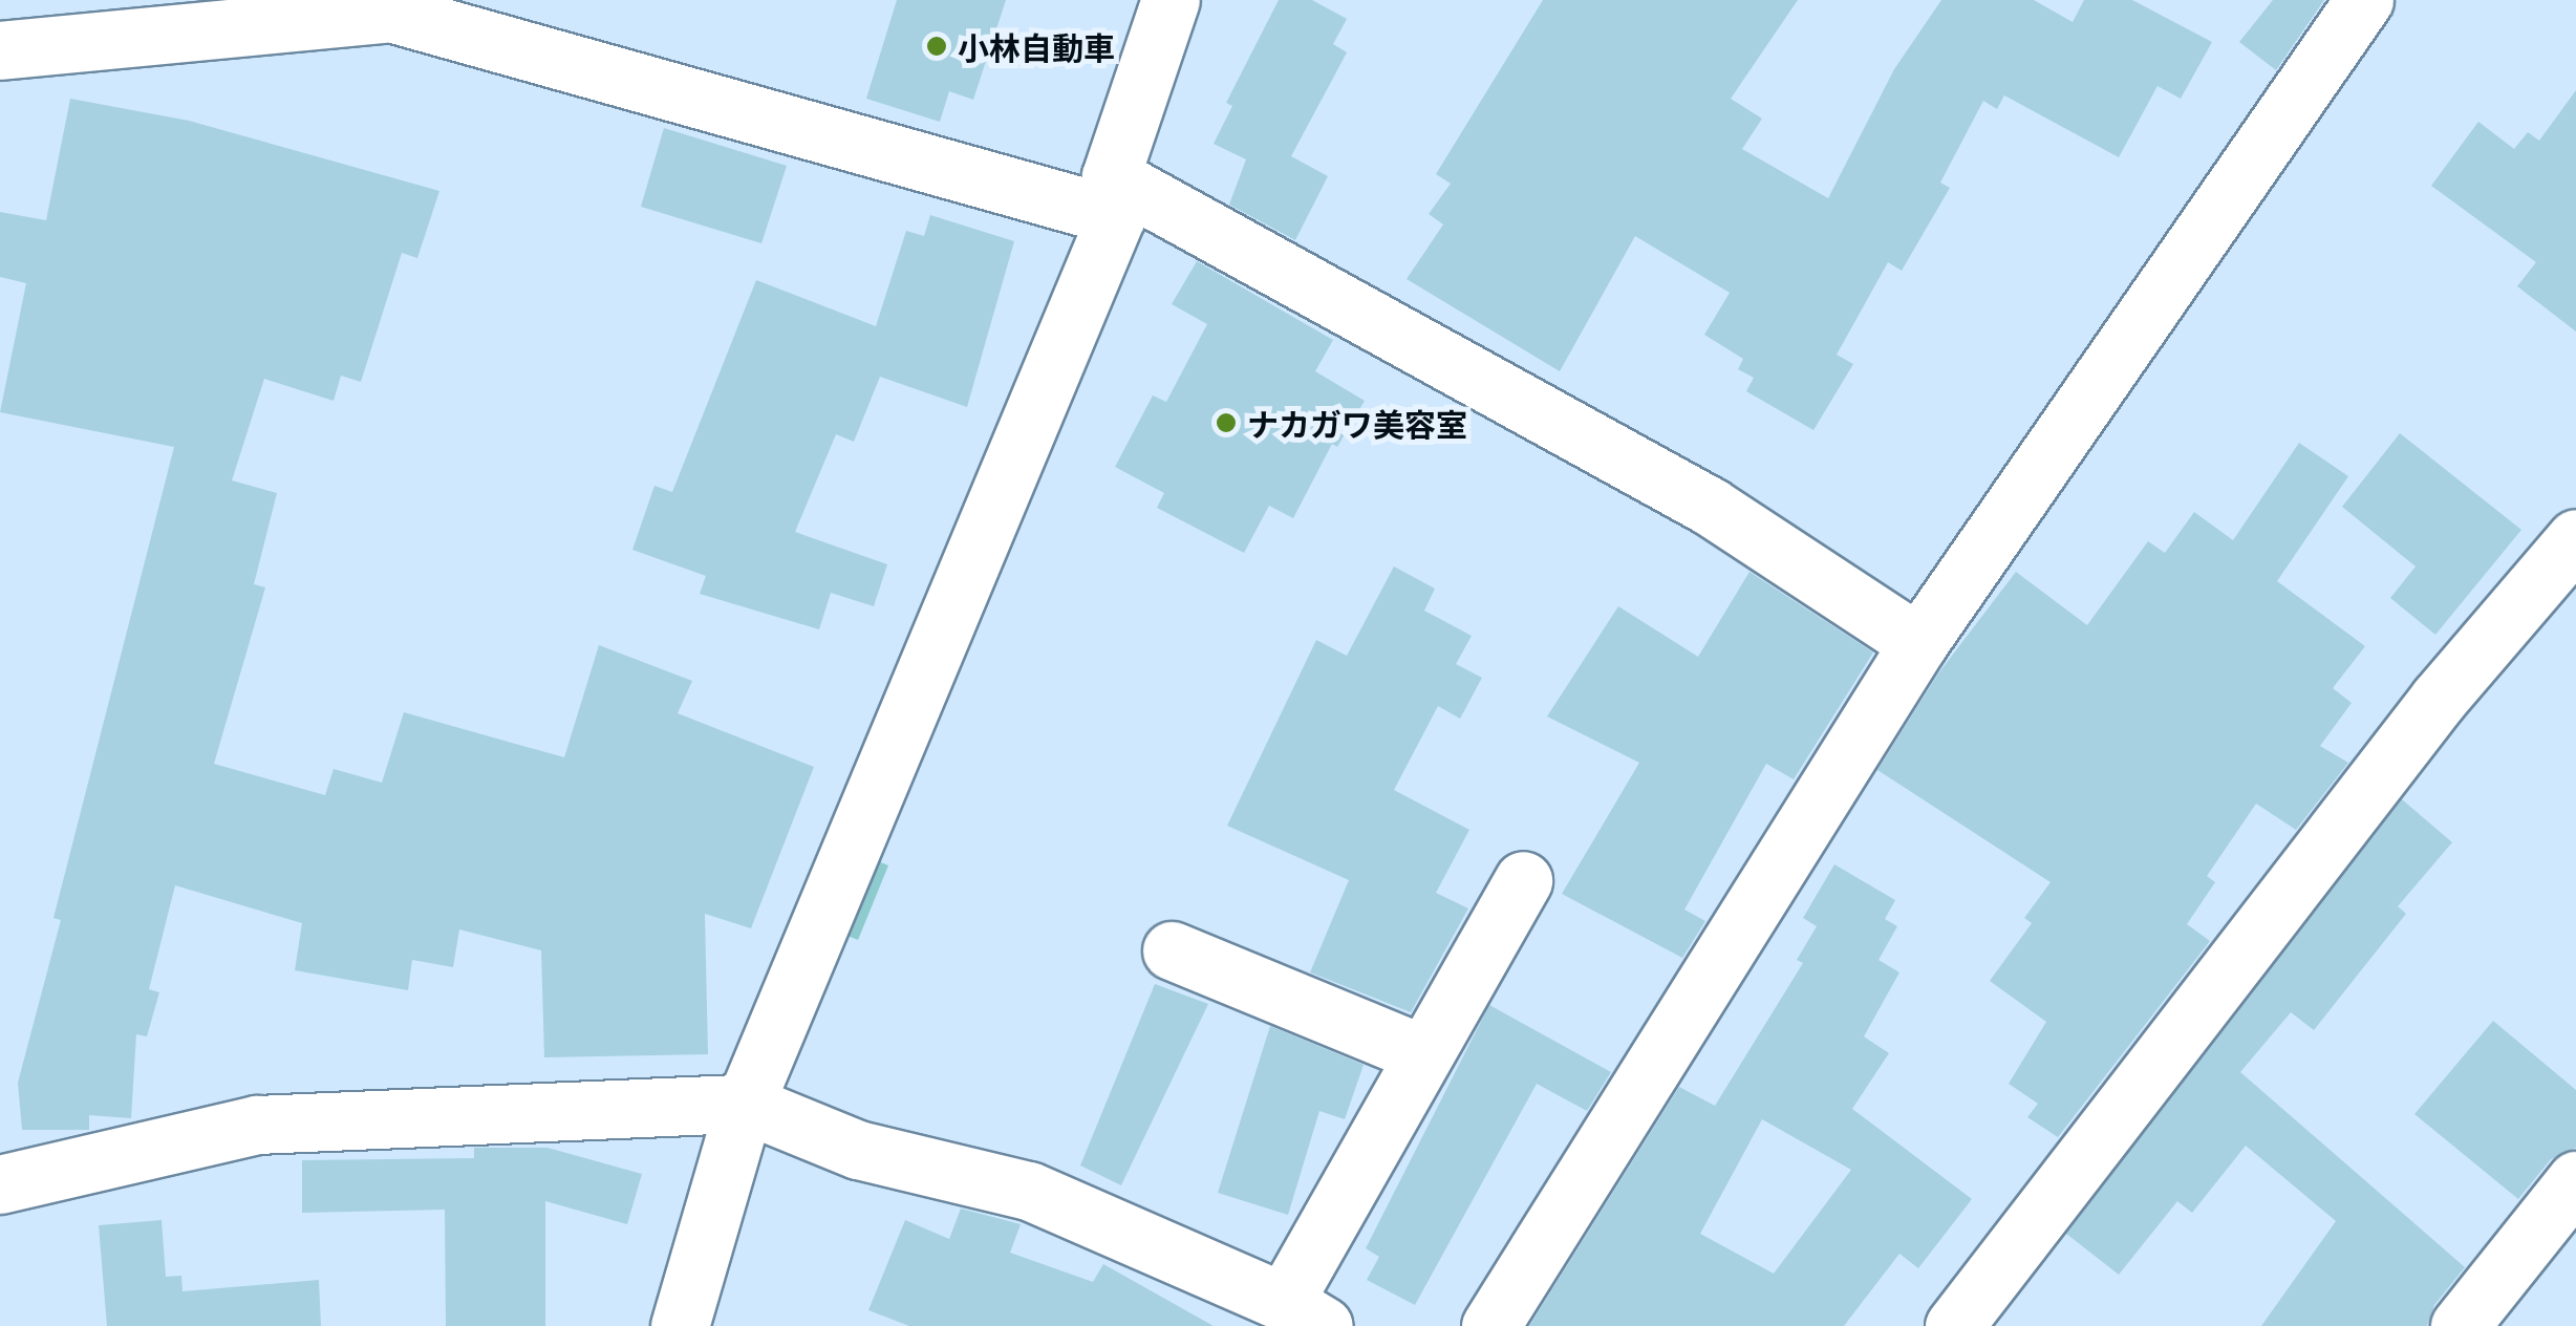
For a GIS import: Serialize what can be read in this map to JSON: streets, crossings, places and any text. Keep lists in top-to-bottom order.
{
  "places": ["小林自動車", "ナカガワ美容室"]
}
